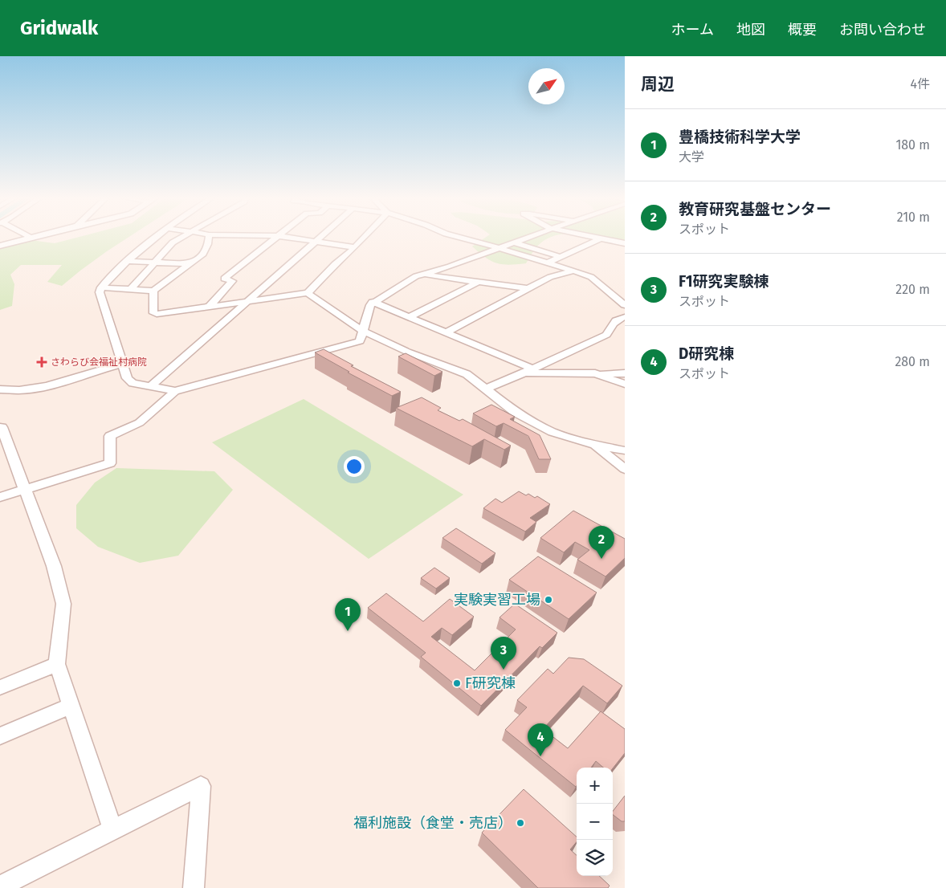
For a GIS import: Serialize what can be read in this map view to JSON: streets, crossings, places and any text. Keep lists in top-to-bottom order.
{
  "places": {
    "health": ["さわらび会福祉村病院"],
    "other": ["実験実習工場", "F研究棟", "福利施設（食堂・売店）"]
  },
  "north": "top right",
  "page": {
    "header": "Gridwalk",
    "nav": [
      "ホーム",
      "地図",
      "概要",
      "お問い合わせ"
    ],
    "heading": ["周辺", "4件"],
    "list": [
      {
        "mark": "1",
        "name": "豊橋技術科学大学",
        "note": "大学",
        "value": "180 m"
      },
      {
        "mark": "2",
        "name": "教育研究基盤センター",
        "note": "スポット",
        "value": "210 m"
      },
      {
        "mark": "3",
        "name": "F1研究実験棟",
        "note": "スポット",
        "value": "220 m"
      },
      {
        "mark": "4",
        "name": "D研究棟",
        "note": "スポット",
        "value": "280 m"
      }
    ],
    "pins": [
      "2",
      "1",
      "3",
      "4"
    ],
    "map_buttons": ["+", "−"]
  }
}
